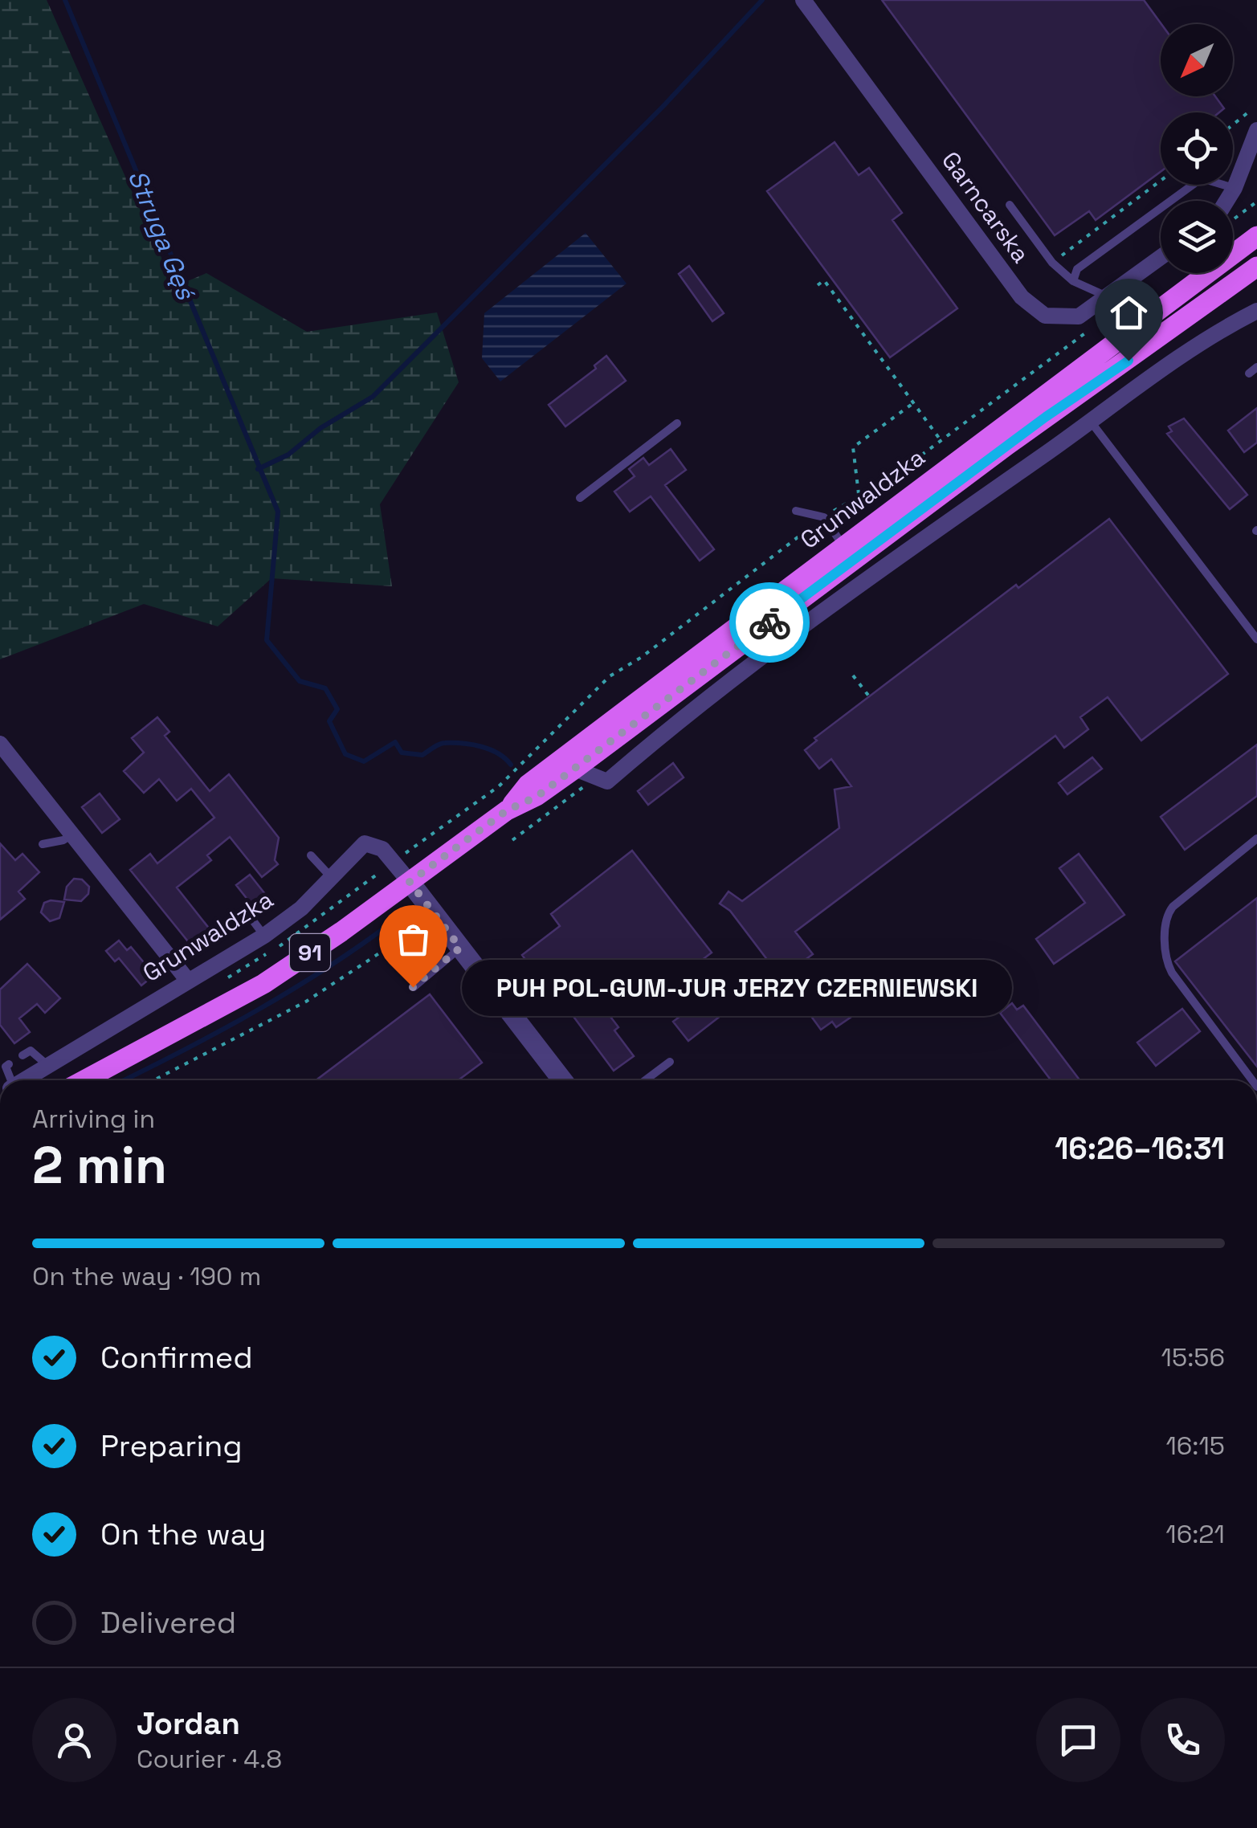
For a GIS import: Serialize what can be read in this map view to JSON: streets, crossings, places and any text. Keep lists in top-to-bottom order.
{
  "streets": {
    "main road": ["Grunwaldzka", "91"],
    "street": ["Garncarska"]
  },
  "water": ["Struga Gęś"],
  "places": ["PUH POL-GUM-JUR JERZY CZERNIEWSKI"],
  "north": "bottom left",
  "page": {
    "bubble": "PUH POL-GUM-JUR JERZY CZERNIEWSKI",
    "heading": ["2 min", "Arriving in", "16:26–16:31"],
    "panel": ["Jordan", "Courier · 4.8"],
    "bar": "On the way · 190 m",
    "list": [
      ["Confirmed", "15:56"],
      ["Preparing", "16:15"],
      ["On the way", "16:21"],
      "Delivered"
    ]
  }
}
